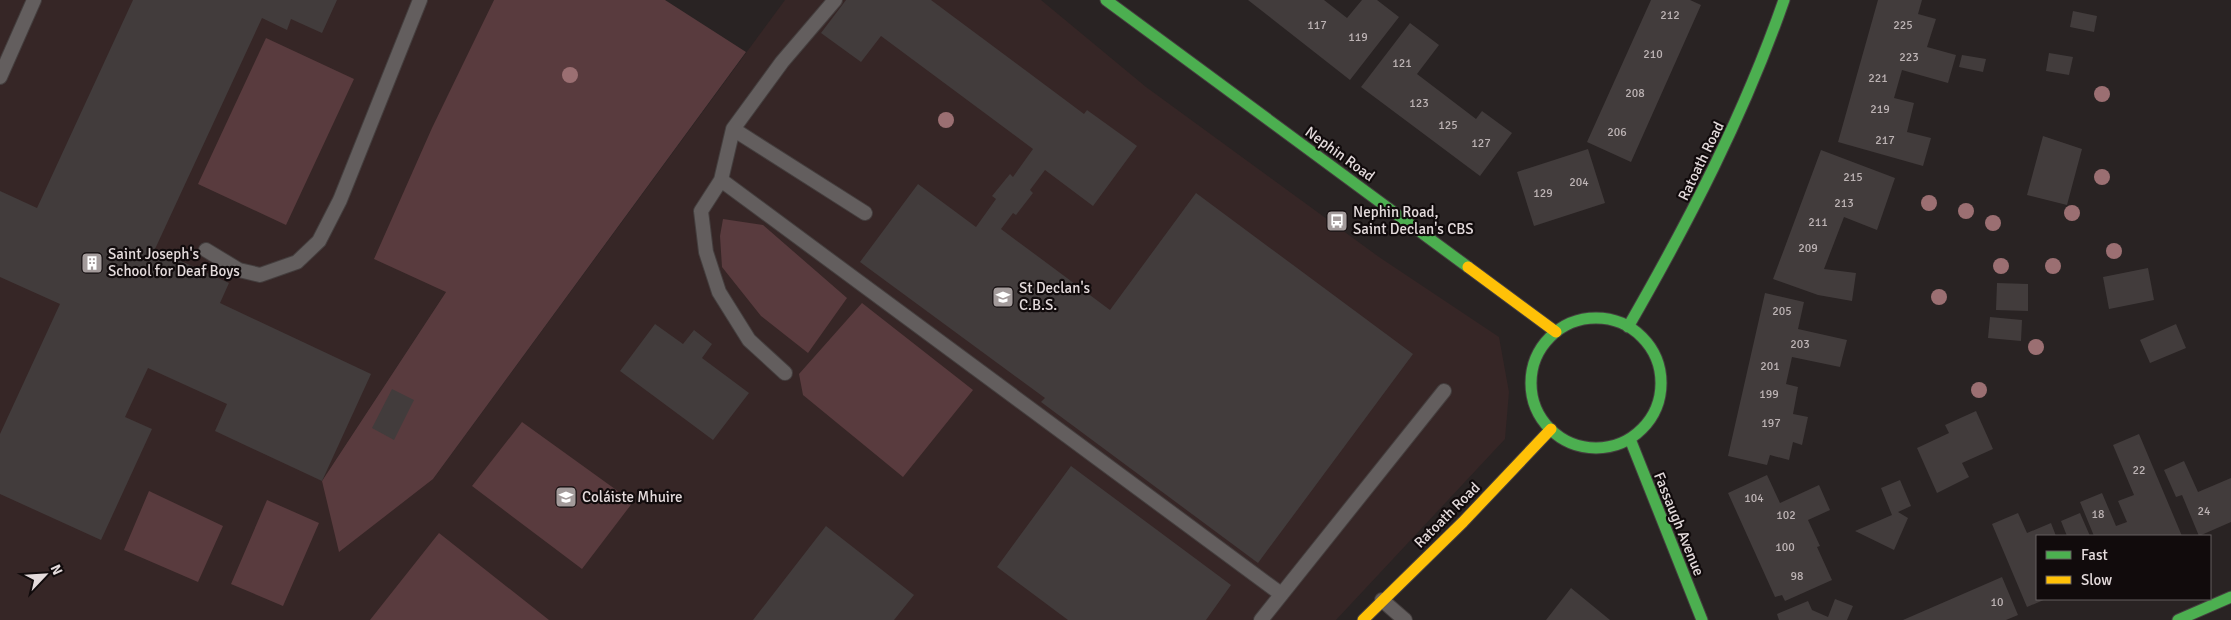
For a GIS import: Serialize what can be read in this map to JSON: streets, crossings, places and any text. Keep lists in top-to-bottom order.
{
  "streets": {
    "main road": ["Nephin Road", "Ratoath Road", "Fassaugh Avenue"]
  },
  "crossings": [
    ["Nephin Road", "Ratoath Road"],
    ["Nephin Road", "Fassaugh Avenue"],
    ["Ratoath Road", "Fassaugh Avenue"]
  ],
  "places": {
    "bus stop": ["Nephin Road, Saint Declan's CBS"],
    "building": ["Saint Joseph's School for Deaf Boys"],
    "school or university": ["St Declan's C.B.S.", "Coláiste Mhuire"]
  },
  "house_numbers": [
    "212",
    "117",
    "225",
    "119",
    "210",
    "223",
    "121",
    "221",
    "208",
    "123",
    "219",
    "125",
    "206",
    "217",
    "127",
    "215",
    "204",
    "129",
    "213",
    "211",
    "209",
    "205",
    "203",
    "201",
    "199",
    "197",
    "22",
    "104",
    "24",
    "18",
    "102",
    "100",
    "98",
    "10"
  ],
  "legend": ["Fast", "Slow"],
  "north": "top right"
}
